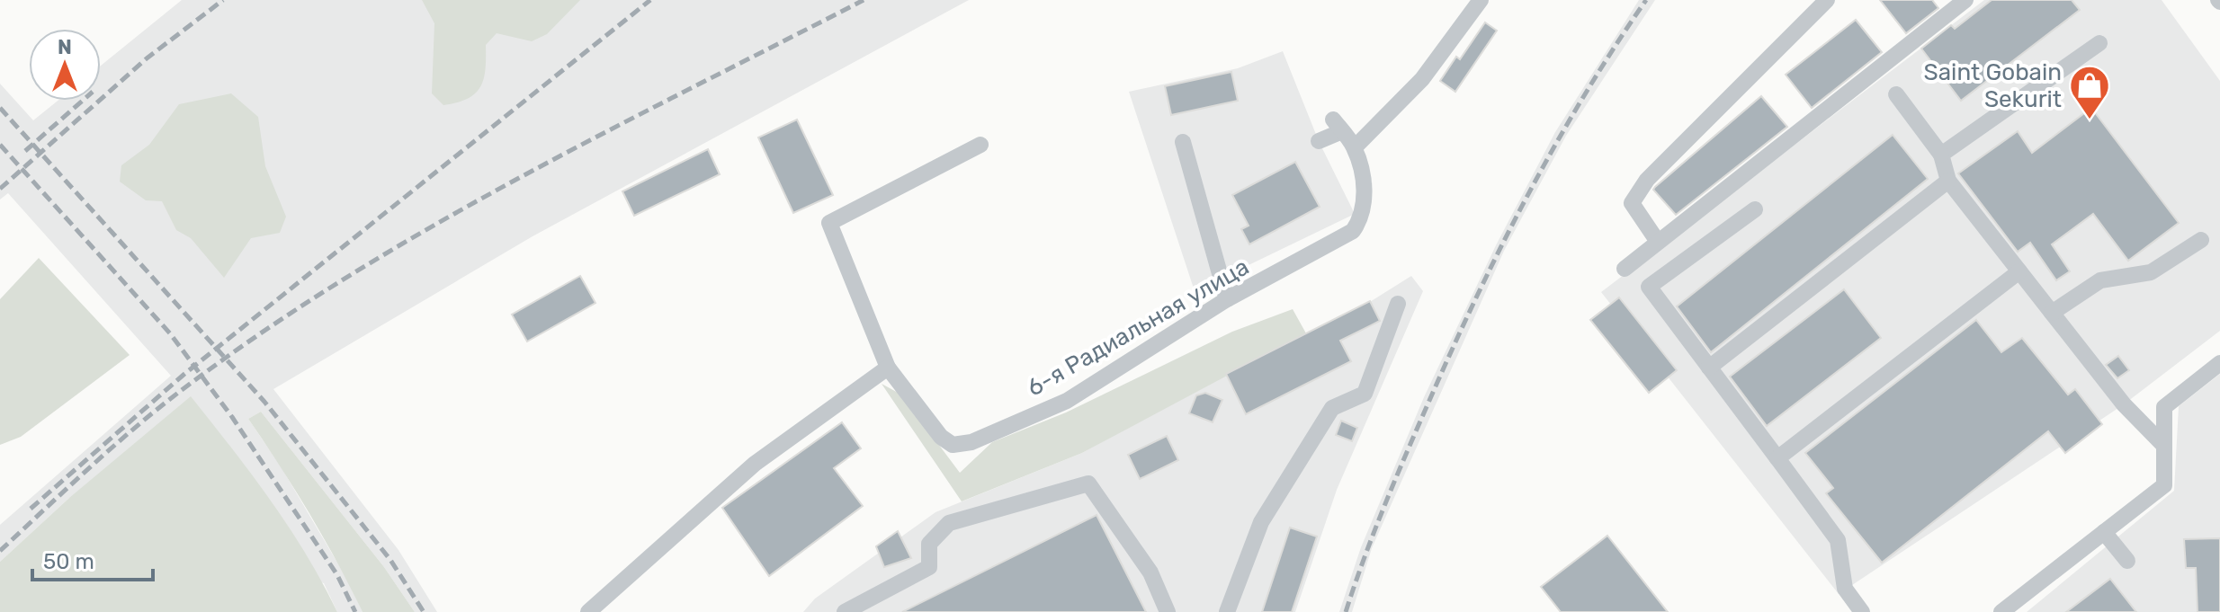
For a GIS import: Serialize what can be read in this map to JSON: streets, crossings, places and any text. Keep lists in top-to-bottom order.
{
  "streets": {
    "street": ["6-я Радиальная улица"]
  },
  "places": {
    "shop": ["Saint Gobain Sekurit"]
  },
  "scale_bar": "50 m",
  "north": "top"
}
